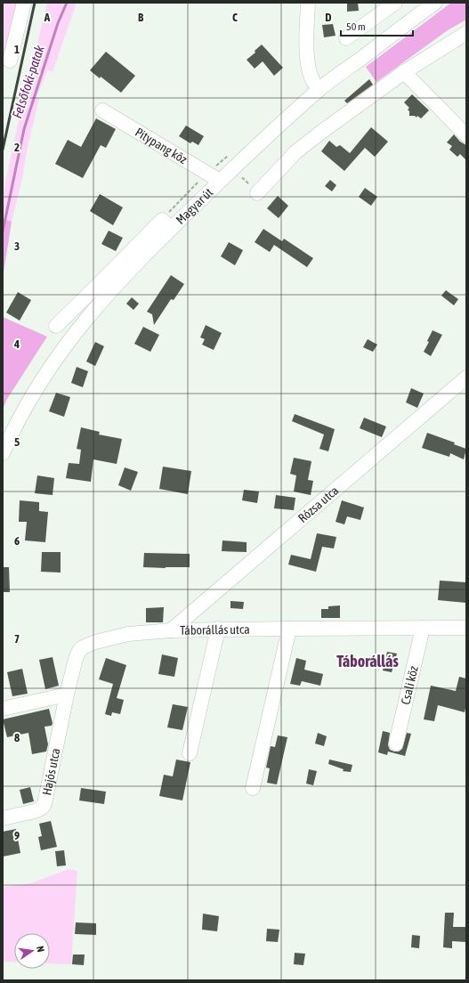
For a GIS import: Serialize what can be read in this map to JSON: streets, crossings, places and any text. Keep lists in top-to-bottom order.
{
  "streets": {
    "street": [
      "Pitypang köz",
      "Magyar út",
      "Rózsa utca",
      "Táborállás utca",
      "Csali köz",
      "Hajós utca"
    ]
  },
  "crossings": [
    ["Pitypang köz", "Magyar út"],
    ["Rózsa utca", "Táborállás utca"],
    ["Táborállás utca", "Csali köz"],
    ["Táborállás utca", "Hajós utca"]
  ],
  "districts": ["Táborállás"],
  "water": ["Felsőfoki-patak"],
  "scale_bar": "50 m",
  "north": "right",
  "grid": {
    "columns": [
      "A",
      "B",
      "C",
      "D"
    ],
    "rows": [
      "1",
      "2",
      "3",
      "4",
      "5",
      "6",
      "7",
      "8",
      "9"
    ]
  }
}
